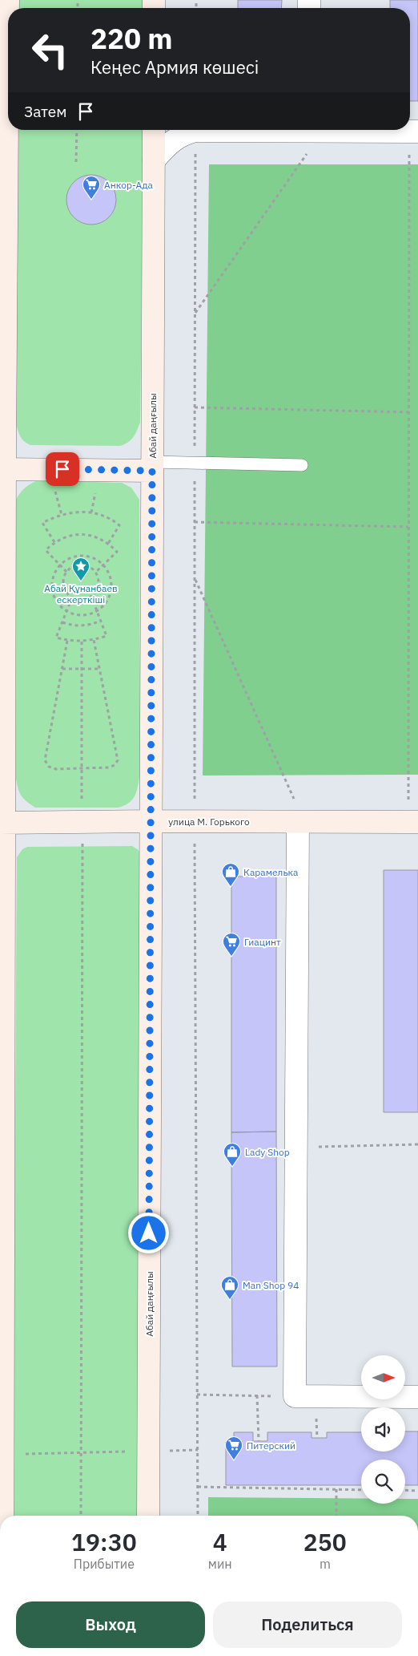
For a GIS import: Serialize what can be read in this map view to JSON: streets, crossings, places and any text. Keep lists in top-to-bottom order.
{
  "streets": {
    "main road": ["Абай даңғылы", "улица М. Горького"]
  },
  "crossings": [
    ["Абай даңғылы", "улица М. Горького"]
  ],
  "places": {
    "supermarket": ["Анкор-Ада", "Гиацинт", "Питерский"],
    "place": ["Абай Құнанбаев ескерткіші"],
    "shop": ["Карамелька", "Lady Shop", "Man Shop 94"]
  },
  "north": "right",
  "page": {
    "turn": ["220 m", "Кеңес Армия көшесі"],
    "then": "Затем",
    "eta": [
      "19:30",
      "Прибытие",
      "4",
      "мин",
      "250",
      "m"
    ],
    "buttons": ["Выход", "Поделиться"]
  }
}
